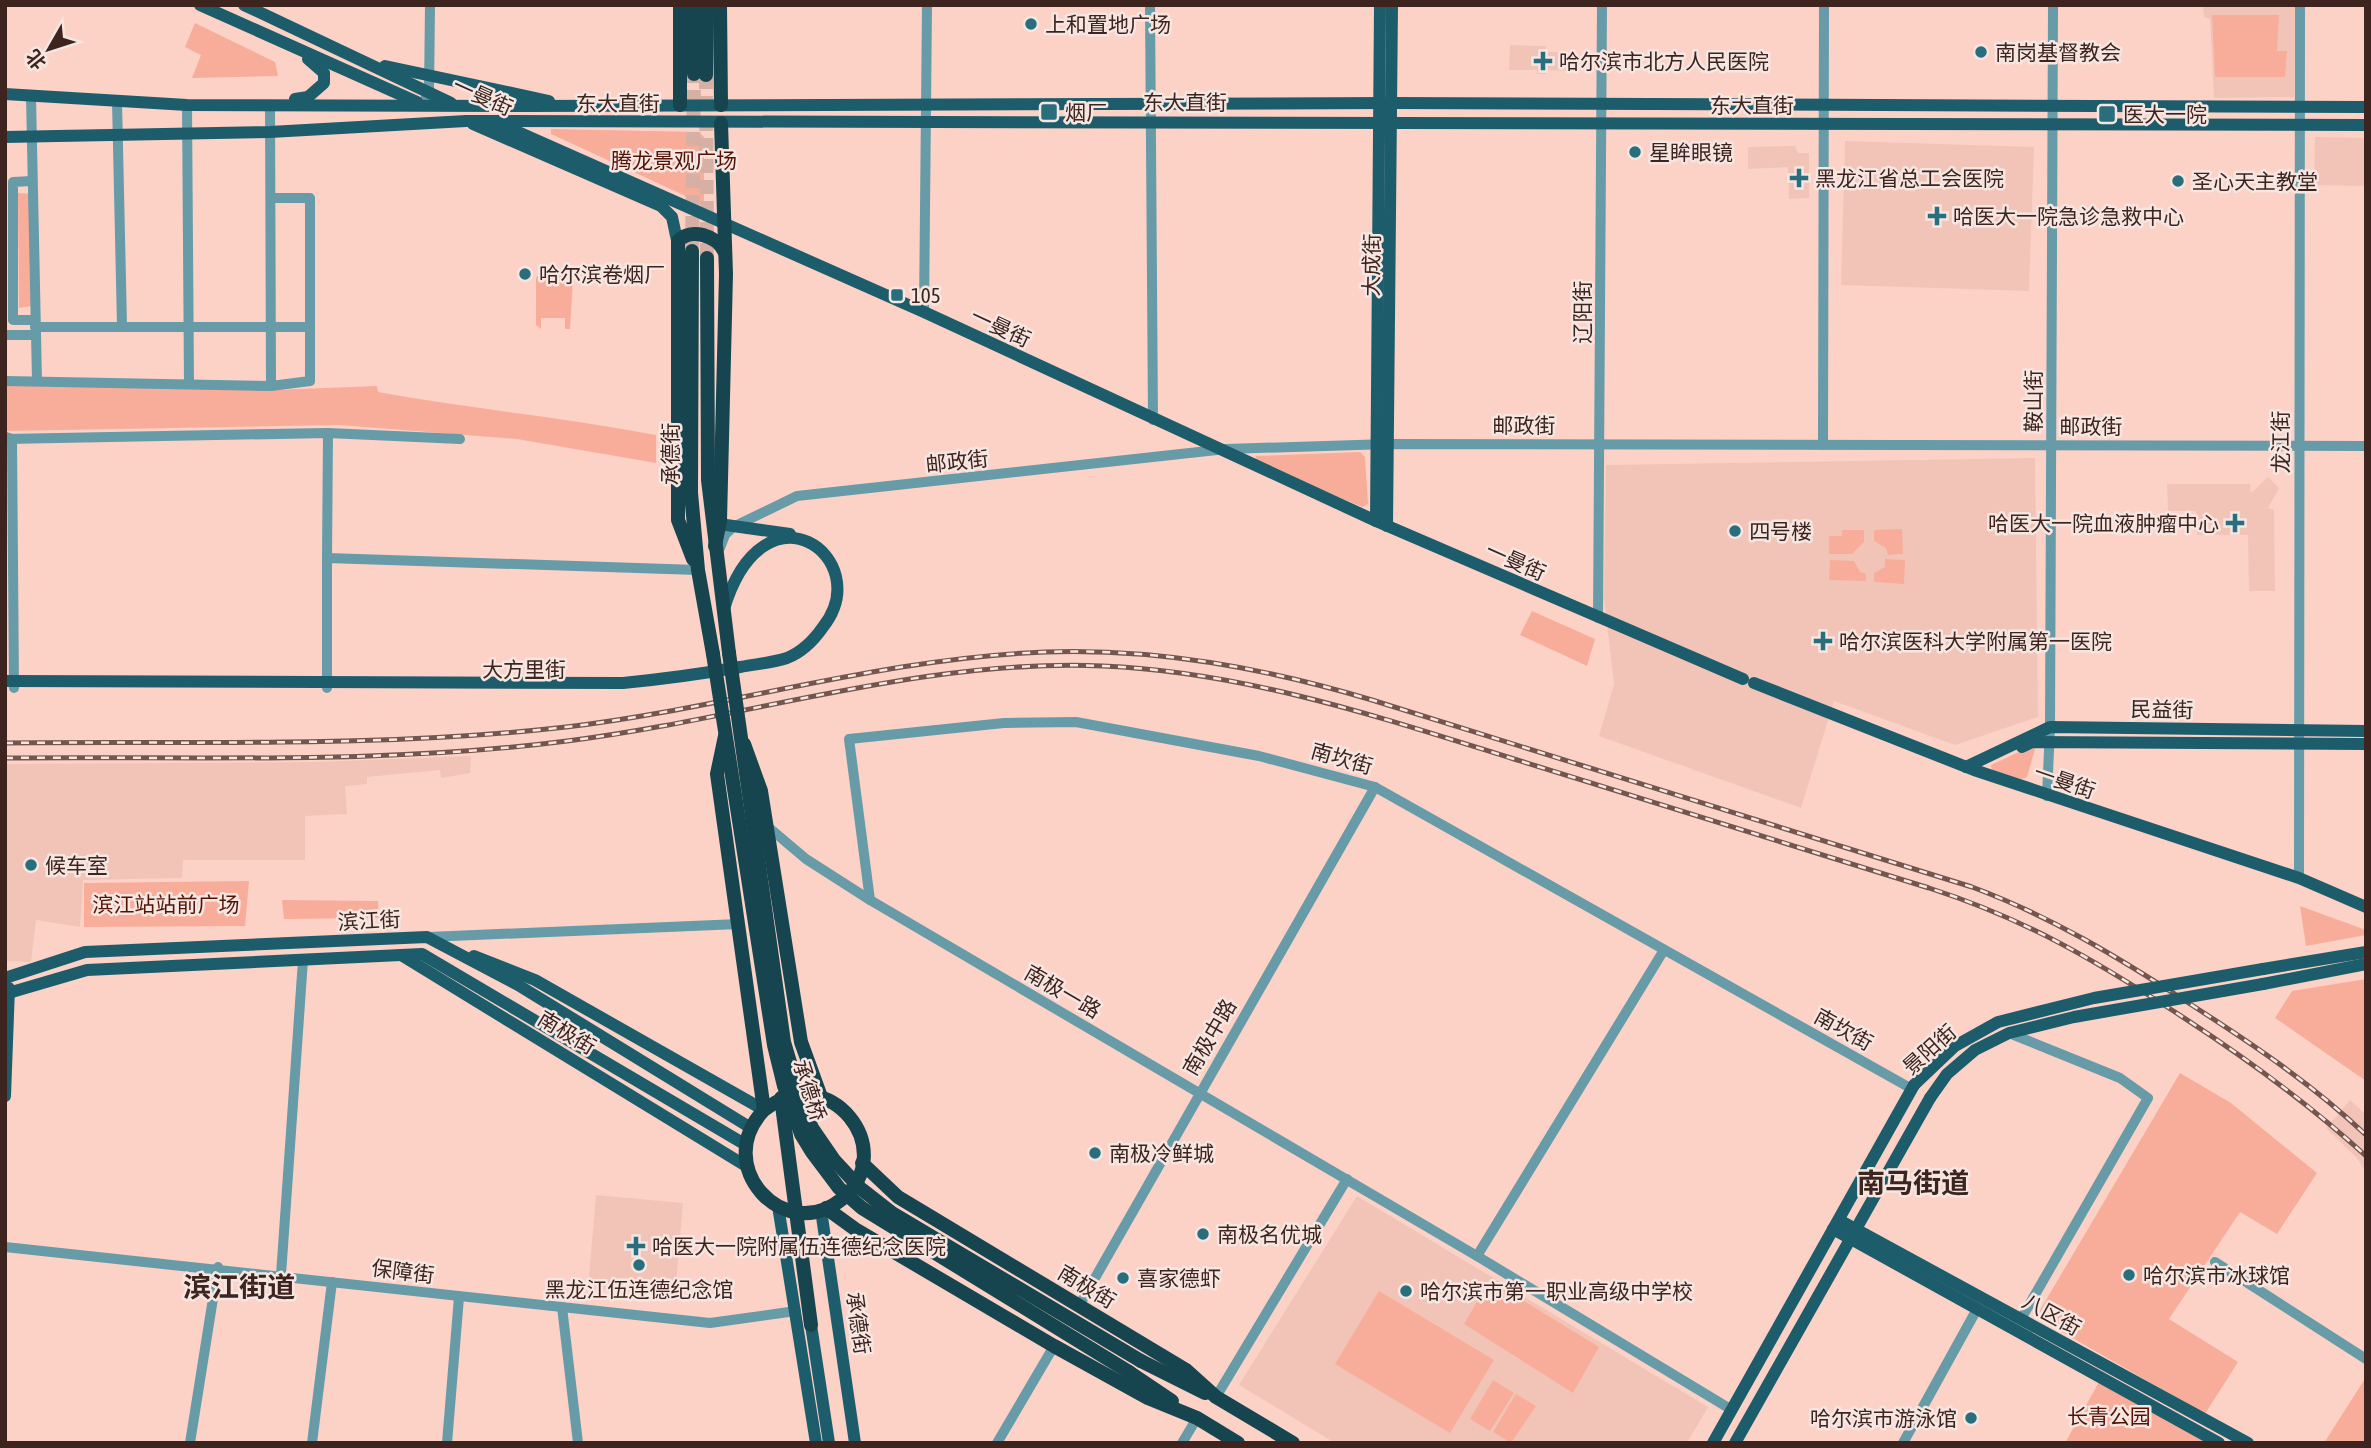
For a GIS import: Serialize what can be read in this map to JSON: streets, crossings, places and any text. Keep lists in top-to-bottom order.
{
  "streets": {
    "highway": ["承德街", "南极街", "承德桥"],
    "main road": [
      "一曼街",
      "东大直街",
      "大成街",
      "大方里街",
      "民益街",
      "滨江街",
      "景阳街",
      "八区街"
    ],
    "street": [
      "辽阳街",
      "鞍山街",
      "邮政街",
      "龙江街",
      "南坎街",
      "南极一路",
      "南极中路",
      "保障街"
    ]
  },
  "crossings": [
    ["一曼街", "东大直街"],
    ["一曼街", "大成街"],
    ["一曼街", "辽阳街"],
    ["一曼街", "鞍山街"],
    ["一曼街", "邮政街"],
    ["一曼街", "龙江街"],
    ["一曼街", "民益街"],
    ["东大直街", "大成街"],
    ["东大直街", "辽阳街"],
    ["东大直街", "鞍山街"],
    ["东大直街", "龙江街"],
    ["大成街", "邮政街"],
    ["辽阳街", "邮政街"],
    ["鞍山街", "邮政街"],
    ["鞍山街", "民益街"],
    ["邮政街", "龙江街"],
    ["邮政街", "大方里街"],
    ["龙江街", "民益街"],
    ["承德街", "大方里街"],
    ["承德街", "南极街"],
    ["承德街", "承德桥"],
    ["南坎街", "南极一路"],
    ["南坎街", "南极中路"],
    ["南坎街", "景阳街"],
    ["滨江街", "南极街"],
    ["南极一路", "南极中路"],
    ["南极一路", "景阳街"],
    ["南极街", "南极中路"],
    ["南极街", "承德桥"],
    ["景阳街", "八区街"]
  ],
  "districts": ["南马街道", "滨江街道"],
  "parks": ["腾龙景观广场", "滨江站站前广场", "长青公园"],
  "places": {
    "other": [
      "上和置地广场",
      "南岗基督教会",
      "星眸眼镜",
      "圣心天主教堂",
      "哈尔滨卷烟厂",
      "四号楼",
      "候车室",
      "南极冷鲜城",
      "南极名优城",
      "黑龙江伍连德纪念馆",
      "哈尔滨市冰球馆",
      "喜家德虾",
      "哈尔滨市第一职业高级中学校",
      "哈尔滨市游泳馆"
    ],
    "health": [
      "哈尔滨市北方人民医院",
      "黑龙江省总工会医院",
      "哈医大一院急诊急救中心",
      "哈医大一院血液肿瘤中心",
      "哈尔滨医科大学附属第一医院",
      "哈医大一院附属伍连德纪念医院"
    ],
    "transit": ["烟厂", "医大一院", "105"]
  },
  "north": "bottom left"
}
